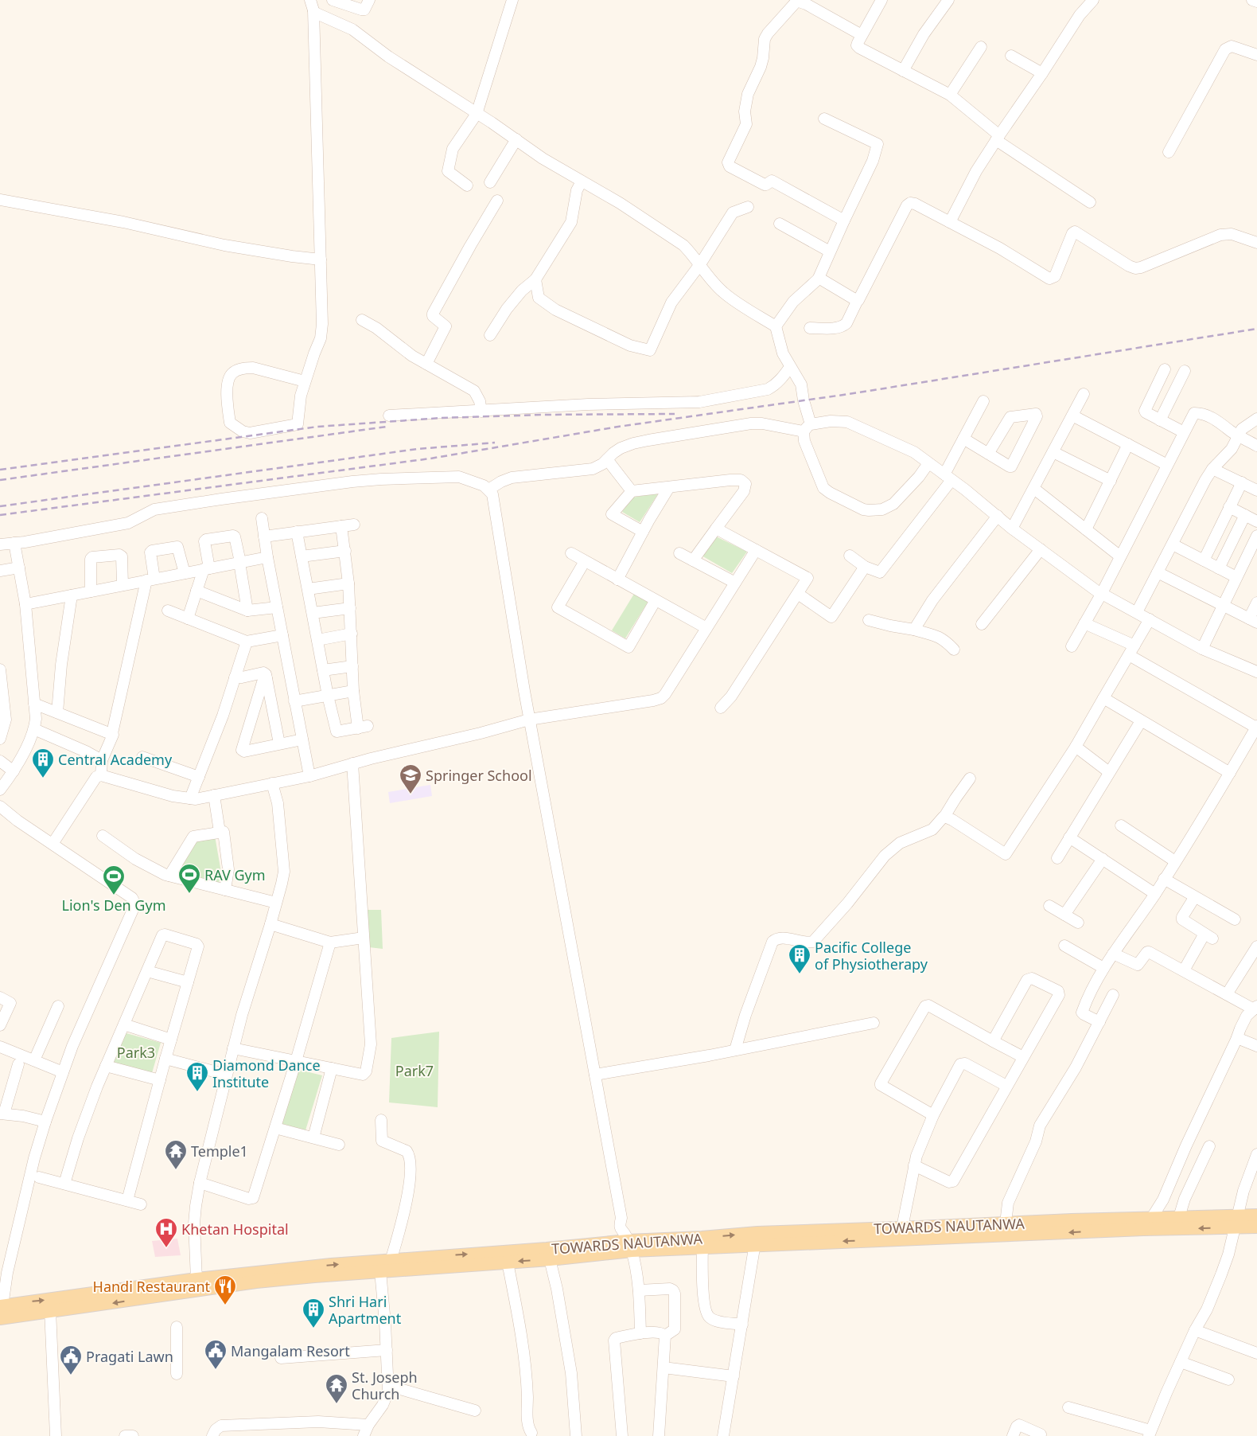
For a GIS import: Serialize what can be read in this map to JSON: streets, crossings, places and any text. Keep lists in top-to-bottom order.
{
  "streets": {
    "main road": ["TOWARDS NAUTANWA"]
  },
  "parks": ["Park3", "Park7"],
  "places": {
    "building": [
      "Central Academy",
      "Pacific College of Physiotherapy",
      "Diamond Dance Institute",
      "Shri Hari Apartment"
    ],
    "school or university": ["Springer School"],
    "sports": ["RAV Gym", "Lion's Den Gym"],
    "temple": ["Temple1", "St. Joseph Church"],
    "hospital": ["Khetan Hospital"],
    "restaurant": ["Handi Restaurant"],
    "public building": ["Mangalam Resort", "Pragati Lawn"]
  }
}
